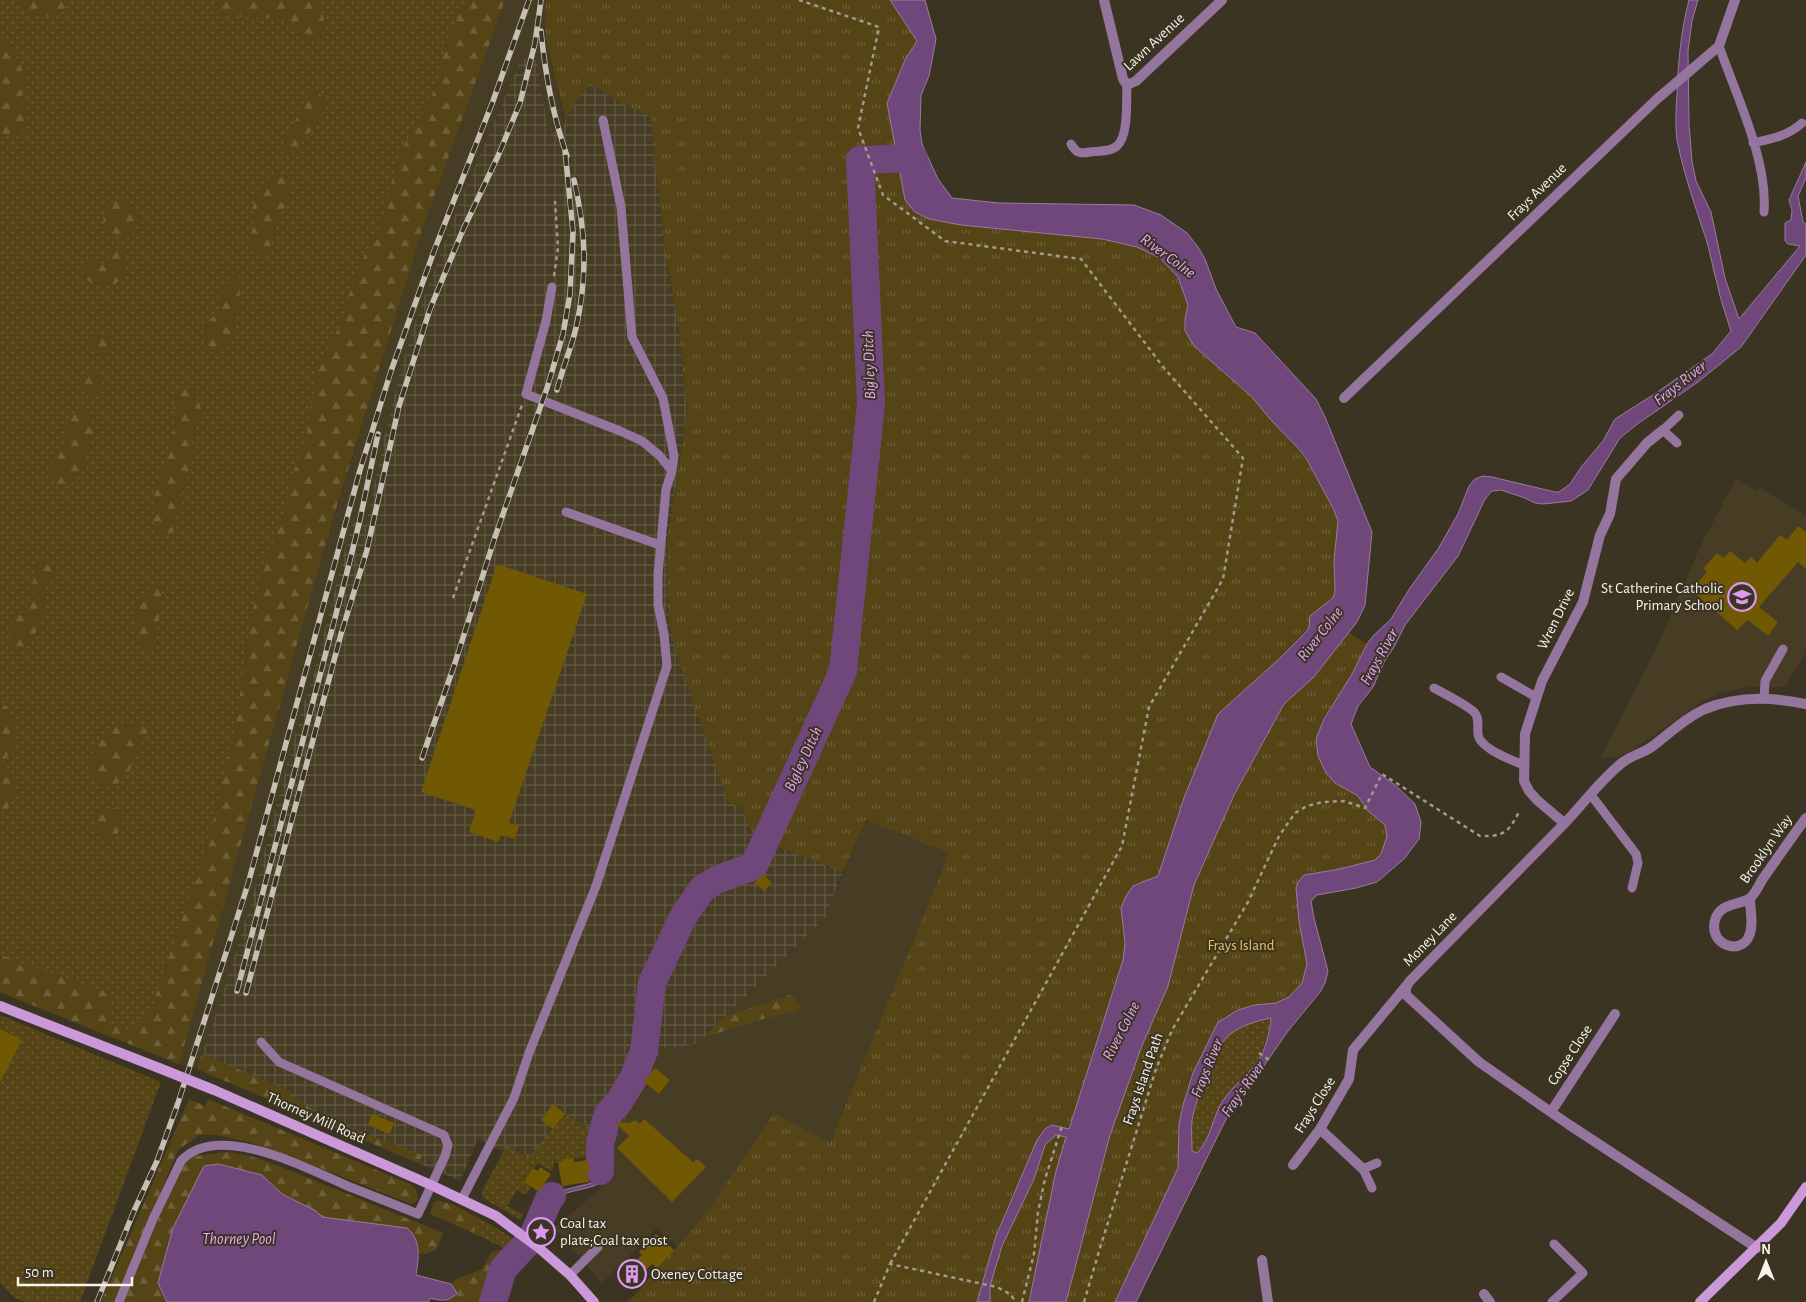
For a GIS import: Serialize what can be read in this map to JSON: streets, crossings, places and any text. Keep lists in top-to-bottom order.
{
  "streets": {
    "street": [
      "Lawn Avenue",
      "Frays Avenue",
      "Wren Drive",
      "Brooklyn Way",
      "Money Lane",
      "Copse Close",
      "Frays Close",
      "Thorney Mill Road"
    ],
    "path": ["Frays Island Path"]
  },
  "crossings": [
    ["Wren Drive", "Money Lane"],
    ["Money Lane", "Copse Close"],
    ["Money Lane", "Frays Close"]
  ],
  "water": [
    "River Colne",
    "Bigley Ditch",
    "Frays River",
    "Fray's River",
    "Thorney Pool"
  ],
  "parks": ["Frays Island"],
  "places": {
    "school or university": ["St Catherine Catholic Primary School"],
    "place": ["Coal tax plate;Coal tax post"],
    "building": ["Oxeney Cottage"]
  },
  "scale_bar": "50 m",
  "north": "top"
}
